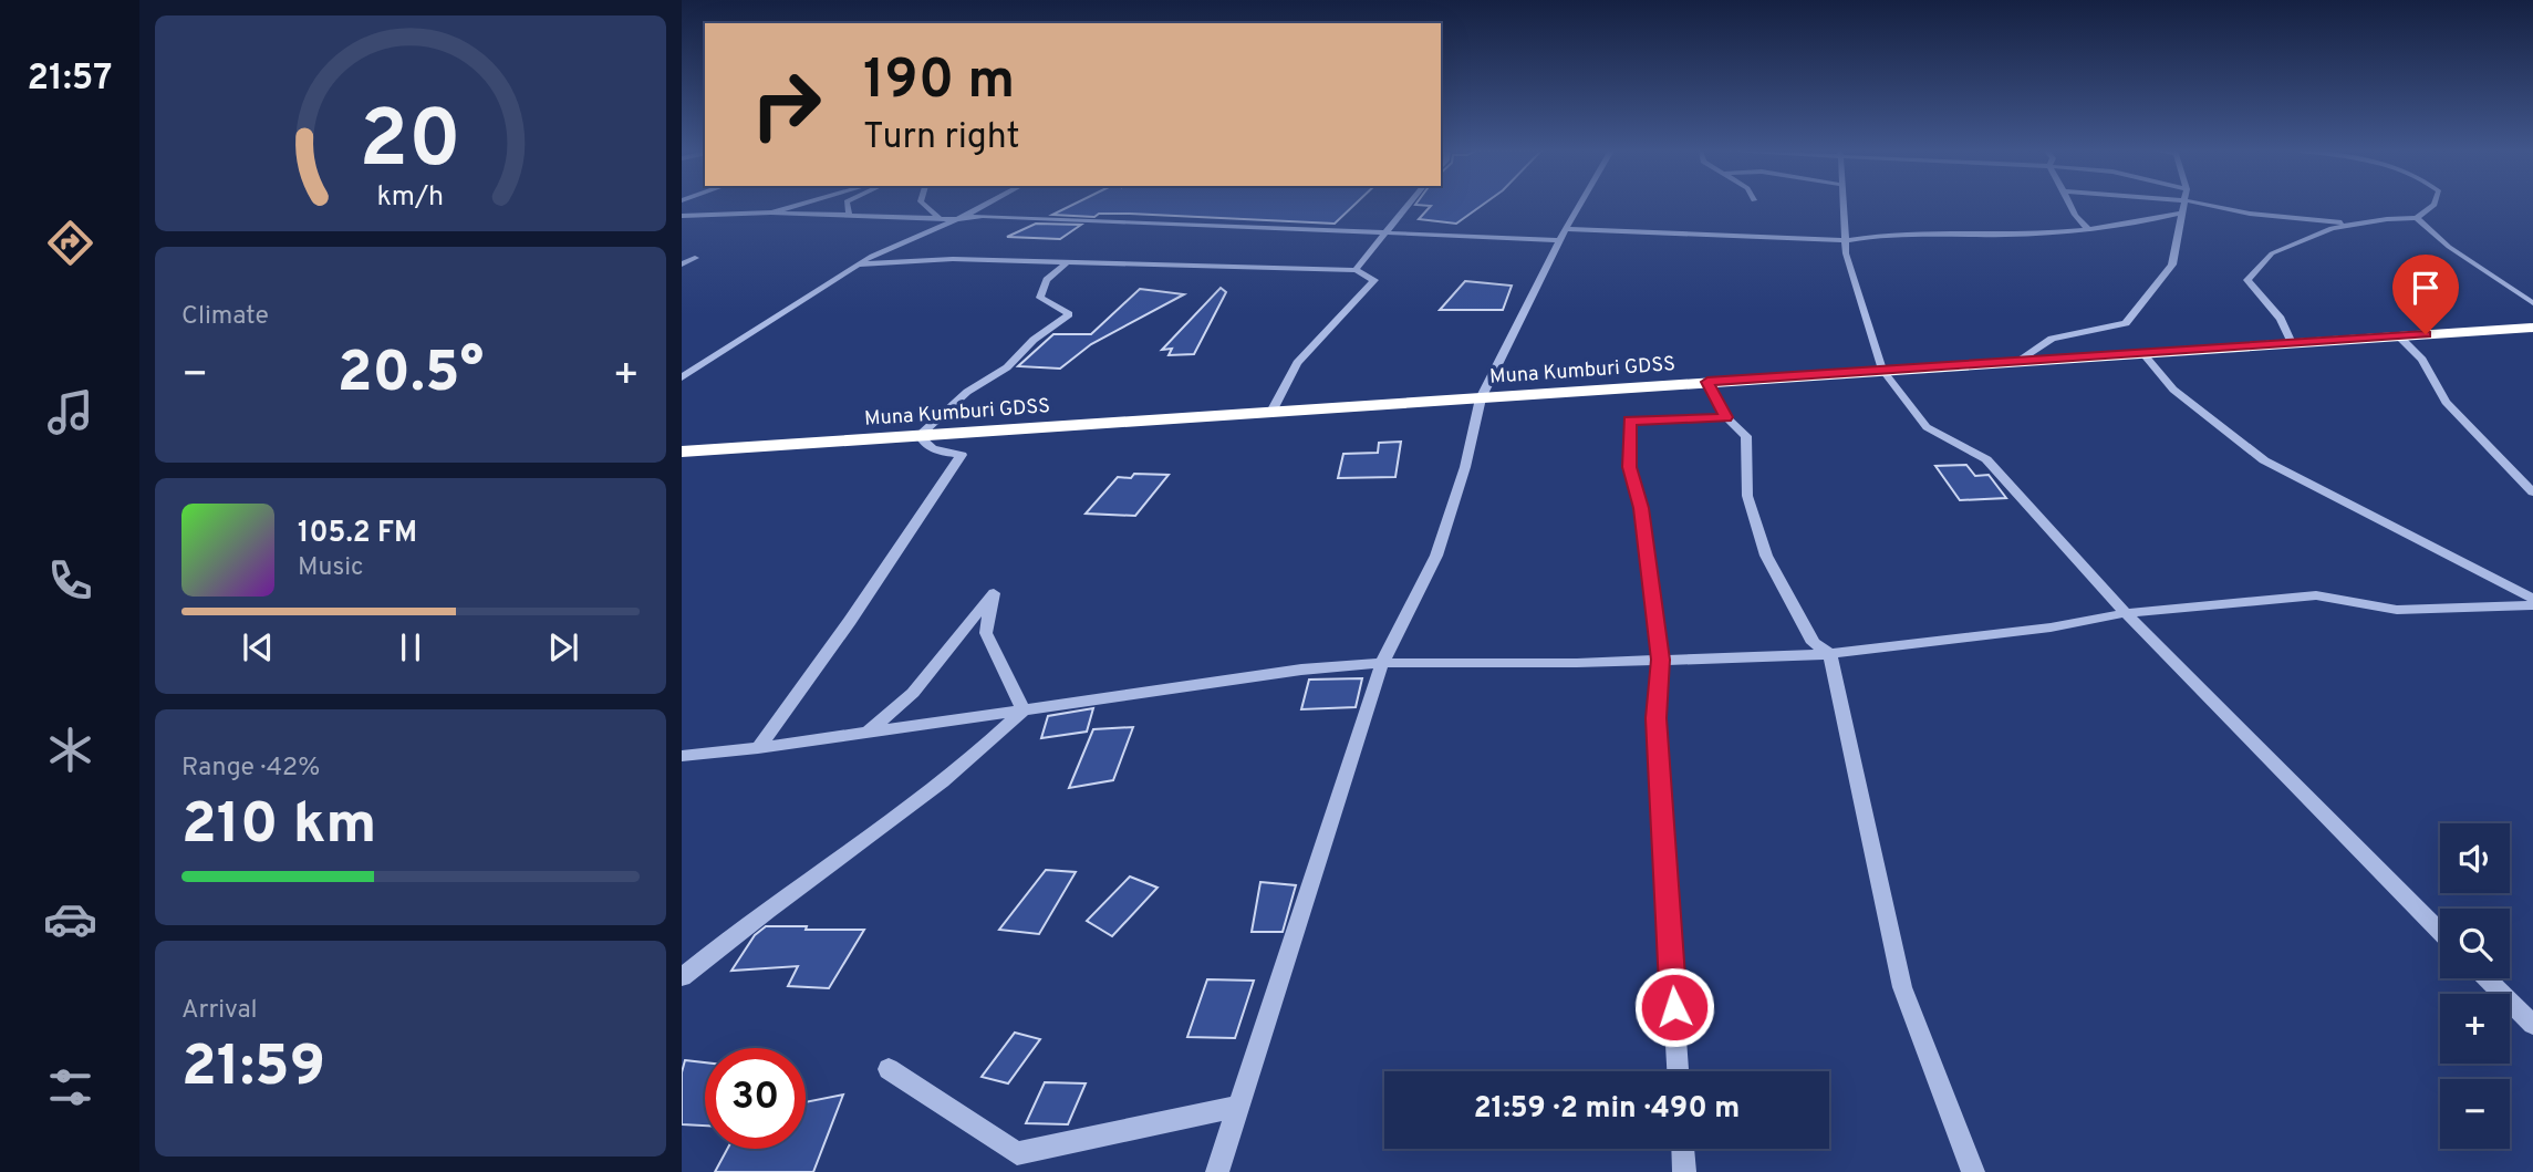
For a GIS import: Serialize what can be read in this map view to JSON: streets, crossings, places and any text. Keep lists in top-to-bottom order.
{
  "streets": {
    "highway": ["Muna Kumburi GDSS"]
  },
  "page": {
    "tabs": "21:57",
    "turn": ["190 m", "Turn right"],
    "tile": [
      "Climate",
      ["Range · 42%", "210 km"],
      ["Arrival", "21:59"]
    ],
    "heat": ["−", "20.5°", "+"],
    "song": ["105.2 FM", "Music"],
    "map_buttons": ["+", "−"],
    "limit": "30",
    "trip": "21:59 · 2 min · 490 m",
    "gauge": ["20", "km/h"]
  }
}
